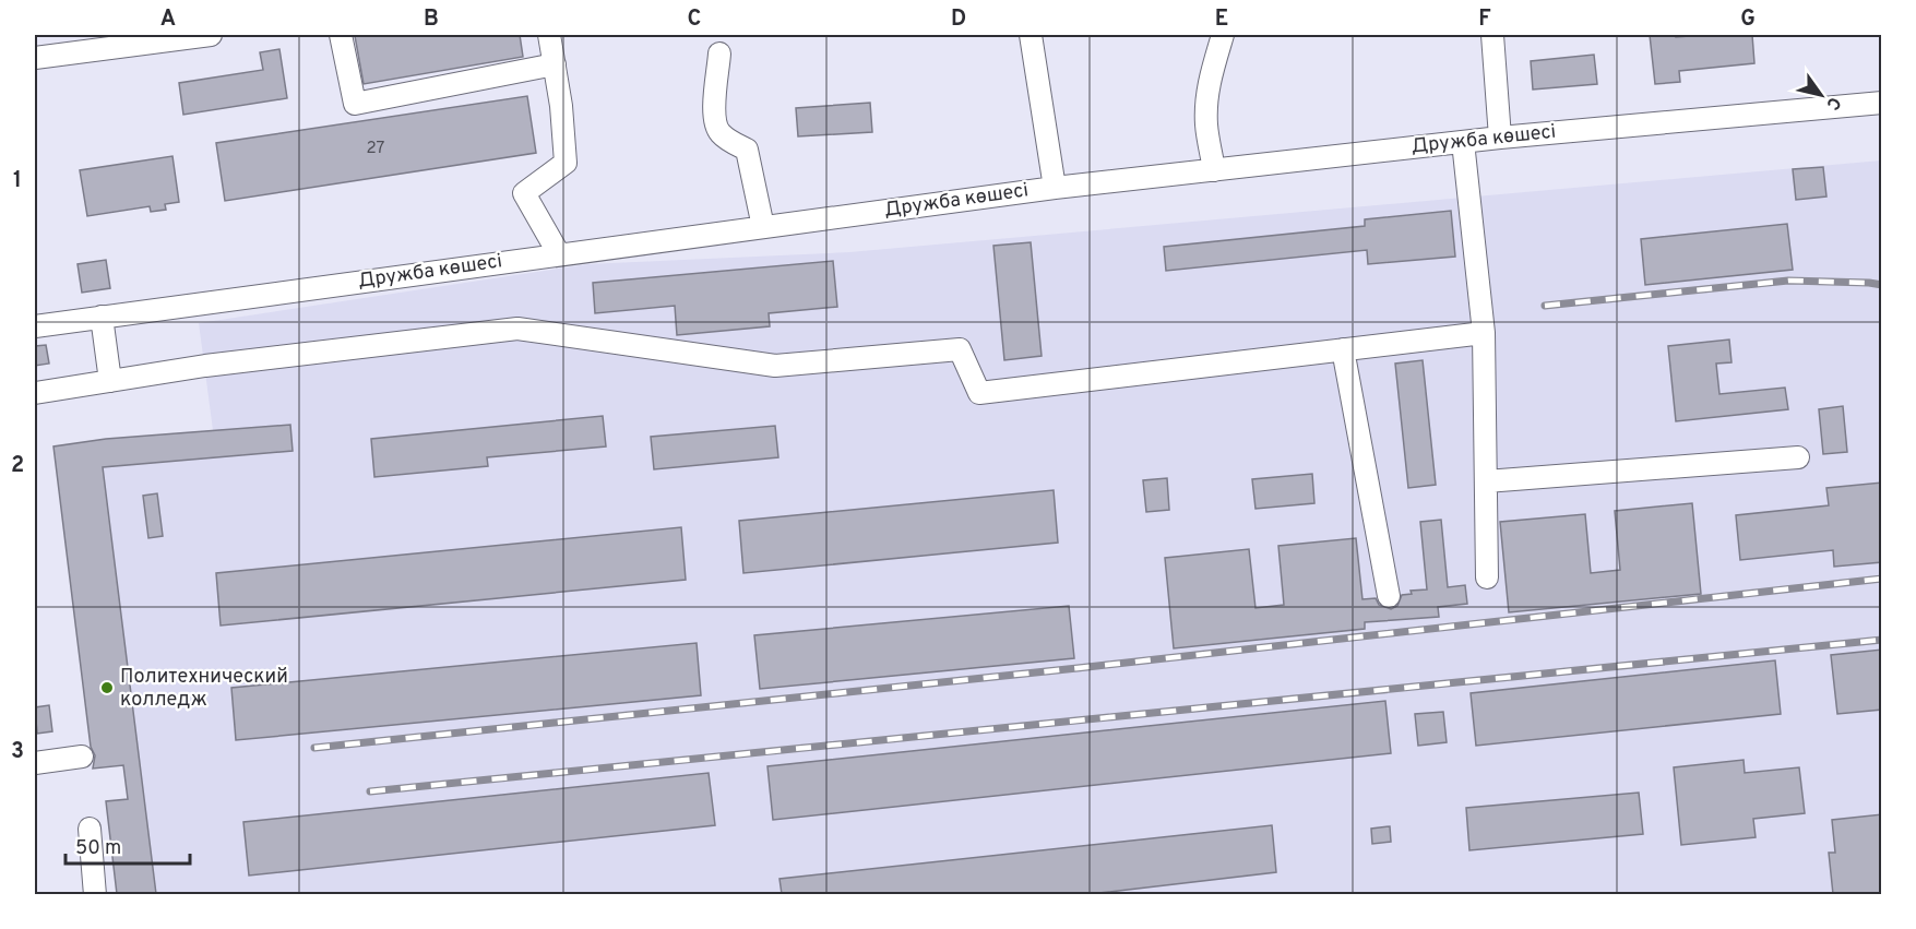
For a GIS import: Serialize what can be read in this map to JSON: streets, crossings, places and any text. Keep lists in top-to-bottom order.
{
  "streets": {
    "street": ["Дружба көшесі"]
  },
  "places": ["Политехнический колледж"],
  "house_numbers": ["27"],
  "scale_bar": "50 m",
  "north": "bottom right",
  "grid": {
    "columns": [
      "A",
      "B",
      "C",
      "D",
      "E",
      "F",
      "G"
    ],
    "rows": ["1", "2", "3"]
  }
}
